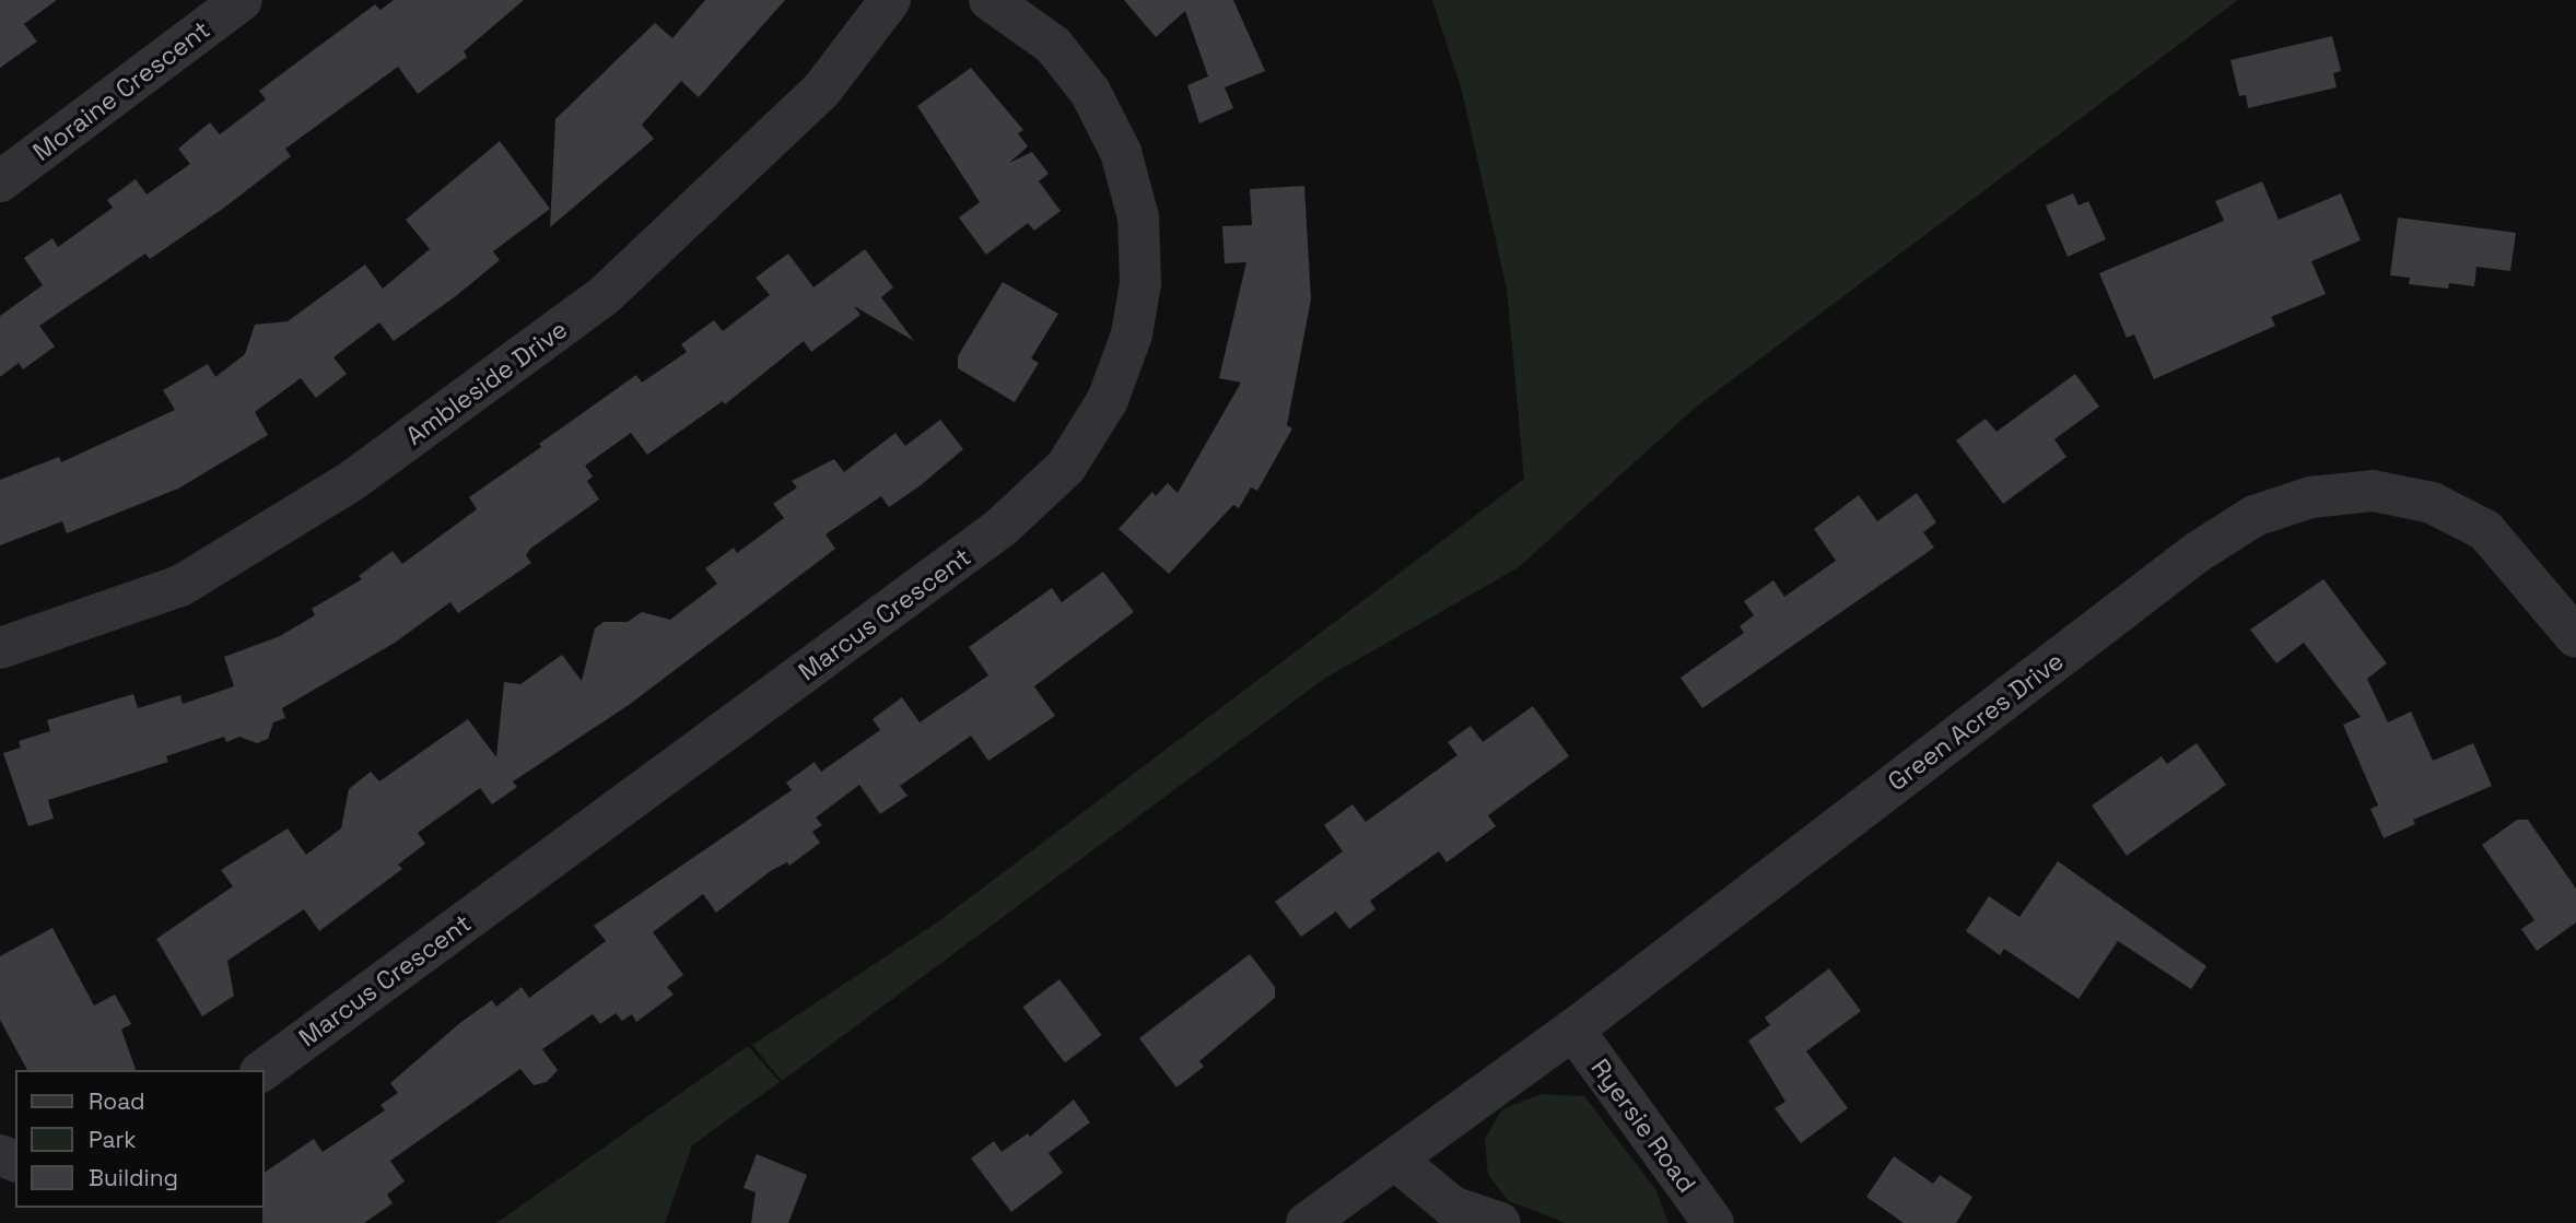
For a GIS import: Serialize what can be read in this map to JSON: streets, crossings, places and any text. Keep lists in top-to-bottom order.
{
  "streets": {
    "street": [
      "Moraine Crescent",
      "Ambleside Drive",
      "Marcus Crescent",
      "Green Acres Drive",
      "Ryersie Road"
    ]
  },
  "crossings": [
    ["Green Acres Drive", "Ryersie Road"]
  ],
  "legend": ["Road", "Park", "Building"]
}
